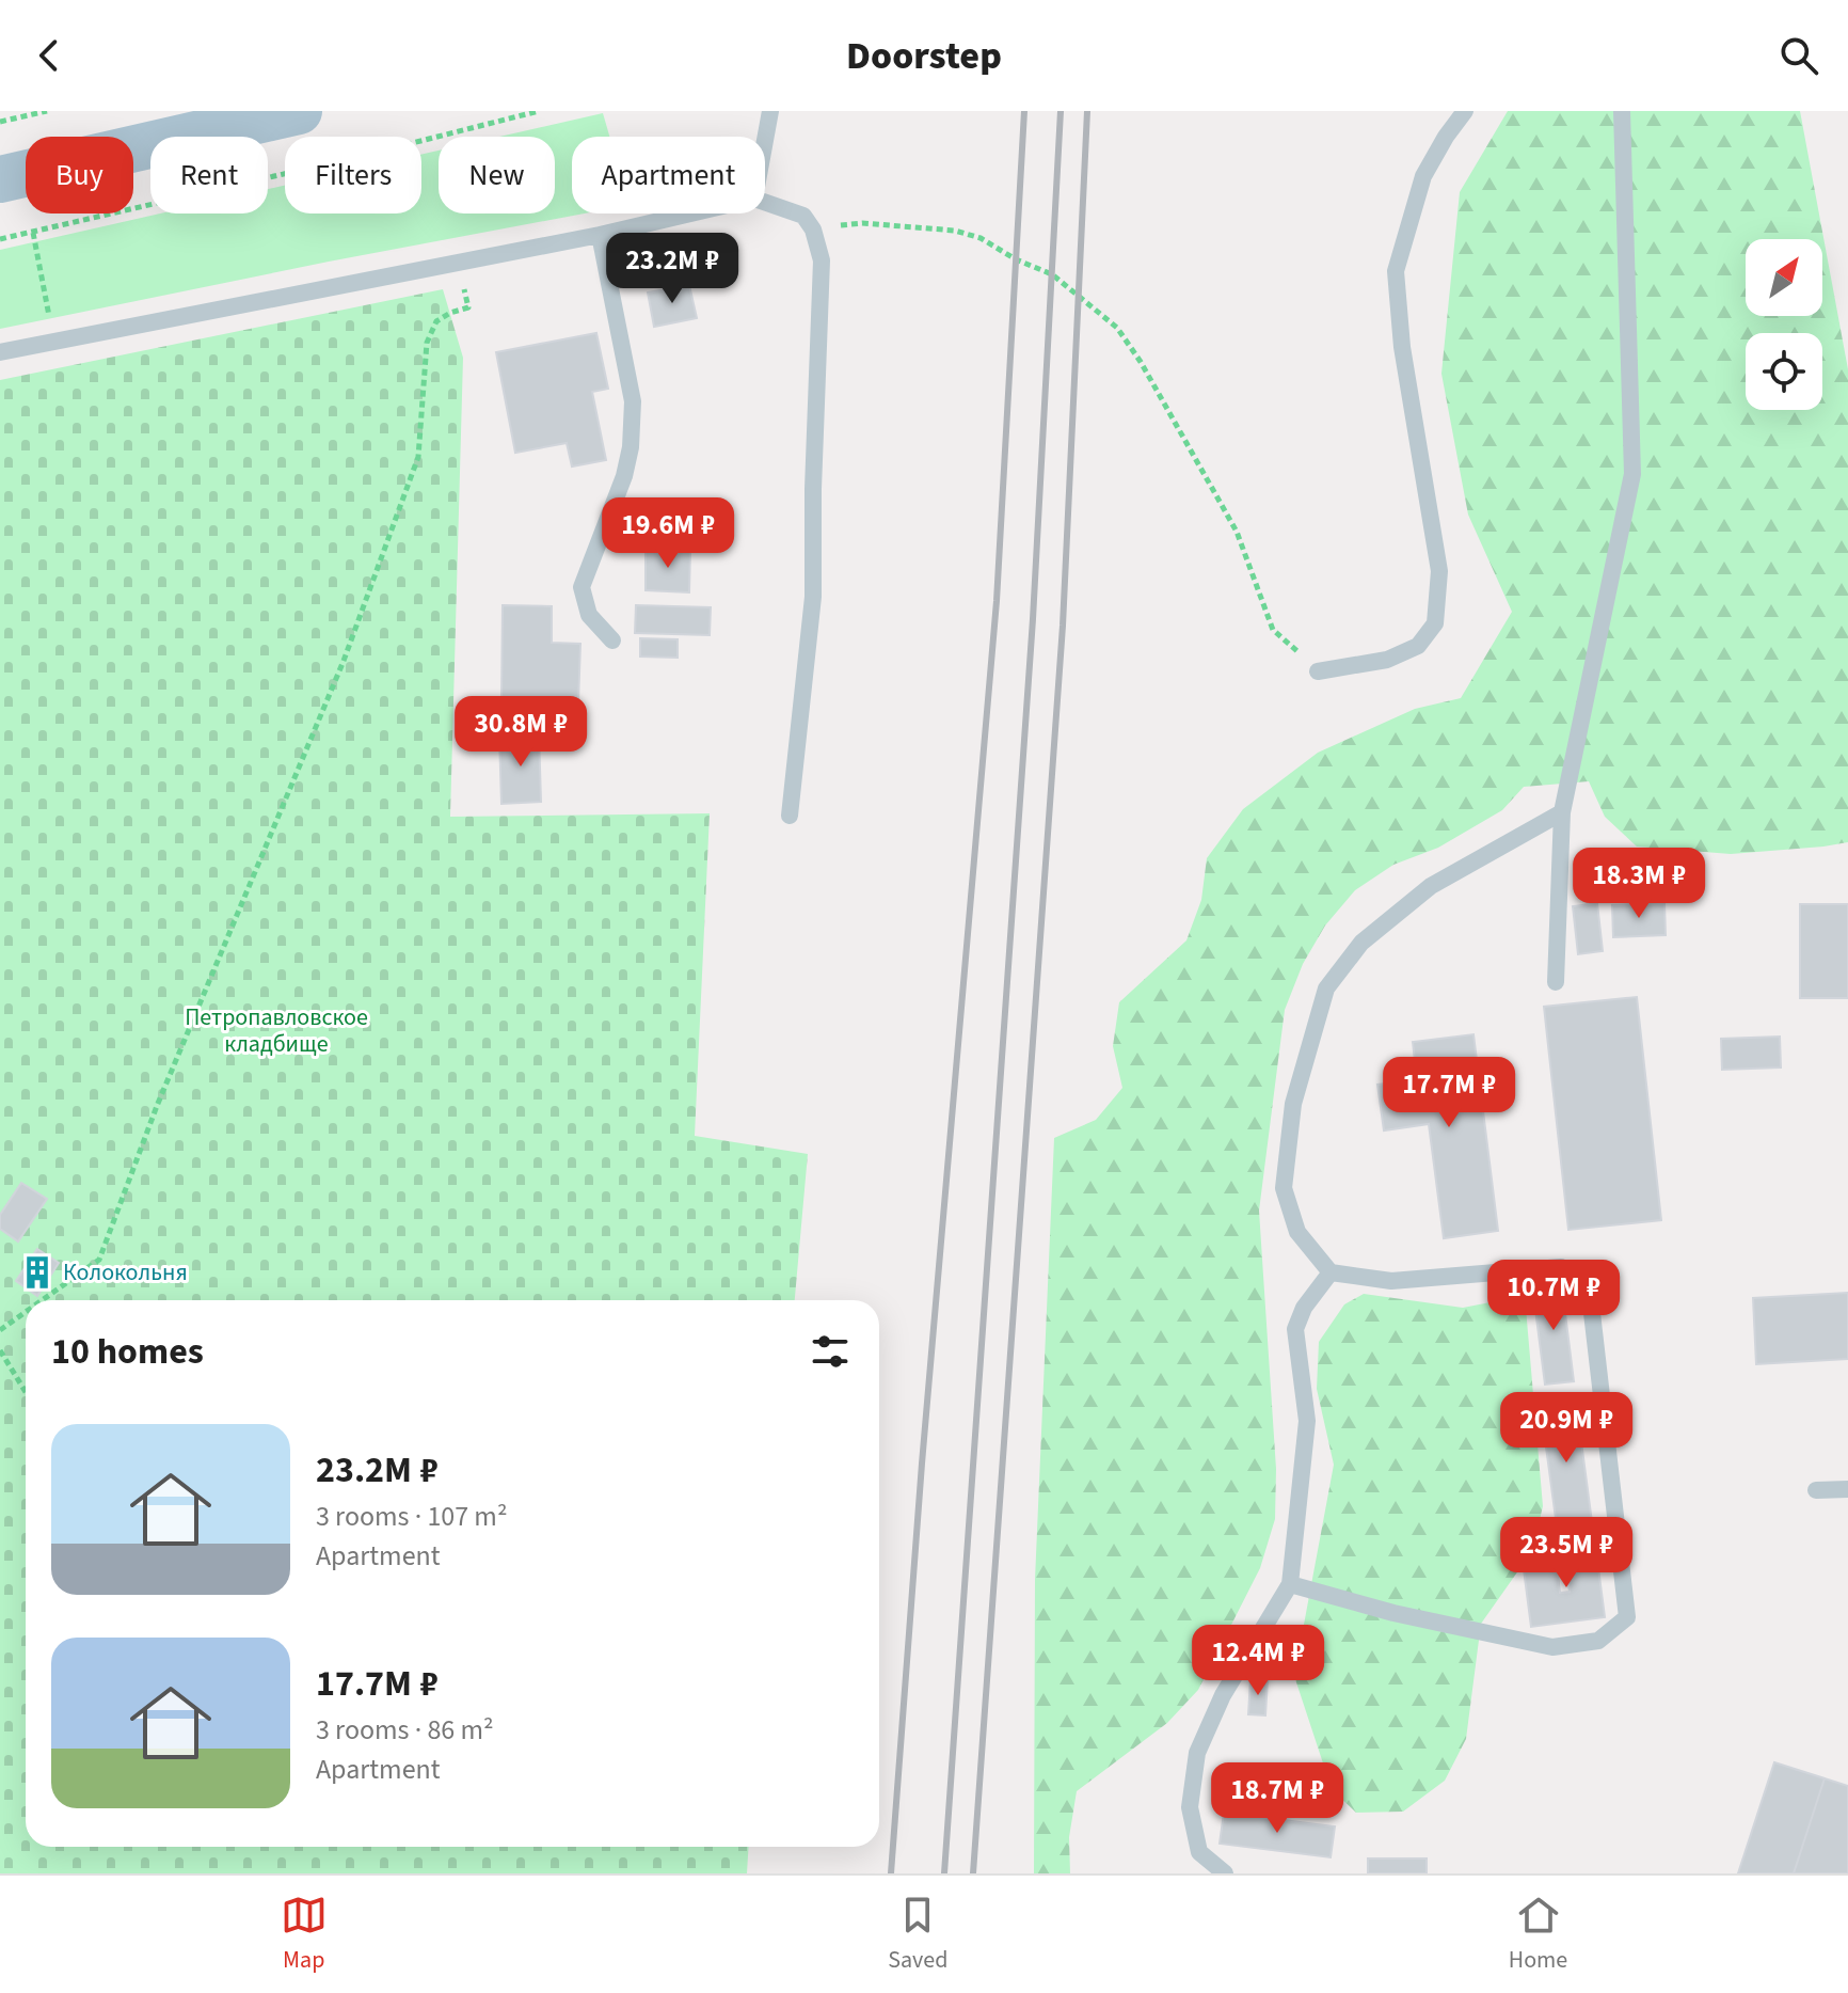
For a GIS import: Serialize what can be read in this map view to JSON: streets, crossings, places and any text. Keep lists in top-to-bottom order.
{
  "parks": ["Петропавловское кладбище"],
  "places": {
    "building": ["Колокольня"]
  },
  "north": "top right",
  "page": {
    "header": "Doorstep",
    "chip": [
      "Buy",
      "Rent",
      "Filters",
      "New",
      "Apartment"
    ],
    "price": [
      "23.2M ₽",
      "19.6M ₽",
      "30.8M ₽",
      "18.3M ₽",
      "17.7M ₽",
      "10.7M ₽",
      "20.9M ₽",
      "23.5M ₽",
      "12.4M ₽",
      "18.7M ₽"
    ],
    "heading": "10 homes",
    "list": [
      {
        "name": "23.2M ₽",
        "note": "3 rooms · 107 m² · Apartment"
      },
      {
        "name": "17.7M ₽",
        "note": "3 rooms · 86 m² · Apartment"
      }
    ],
    "tabs": ["Map", "Saved", "Home"]
  }
}
